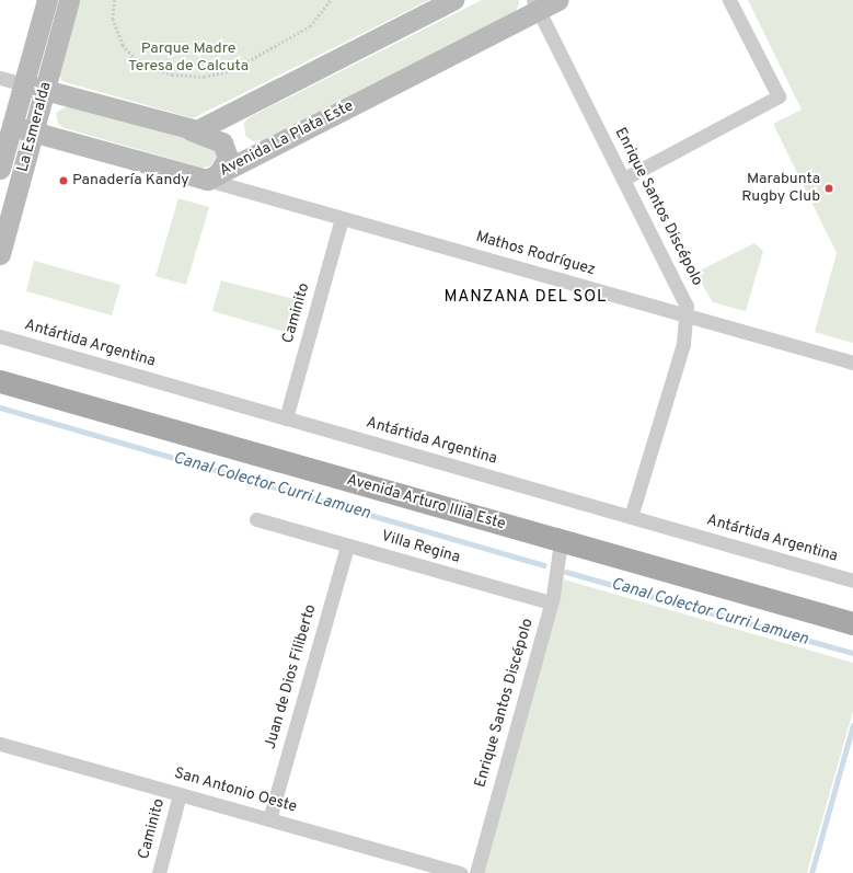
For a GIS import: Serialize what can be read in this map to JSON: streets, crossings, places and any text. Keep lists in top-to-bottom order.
{
  "streets": {
    "main road": ["La Esmeralda", "Avenida La Plata Este", "Avenida Arturo Illia Este"],
    "street": [
      "Enrique Santos Discépolo",
      "Mathos Rodríguez",
      "Caminito",
      "Antártida Argentina",
      "Villa Regina",
      "Juan de Dios Filiberto",
      "San Antonio Oeste"
    ]
  },
  "crossings": [
    ["La Esmeralda", "Avenida La Plata Este"],
    ["Avenida La Plata Este", "Enrique Santos Discépolo"],
    ["Avenida La Plata Este", "Mathos Rodríguez"],
    ["Enrique Santos Discépolo", "Mathos Rodríguez"],
    ["Enrique Santos Discépolo", "Avenida Arturo Illia Este"],
    ["Enrique Santos Discépolo", "Villa Regina"],
    ["Mathos Rodríguez", "Caminito"],
    ["Caminito", "Antártida Argentina"],
    ["Caminito", "San Antonio Oeste"],
    ["Villa Regina", "Juan de Dios Filiberto"],
    ["Juan de Dios Filiberto", "San Antonio Oeste"]
  ],
  "districts": ["MANZANA DEL SOL"],
  "water": ["Canal Colector Curri Lamuen"],
  "parks": ["Parque Madre Teresa de Calcuta"],
  "places": ["Panadería Kandy", "Marabunta Rugby Club"]
}
